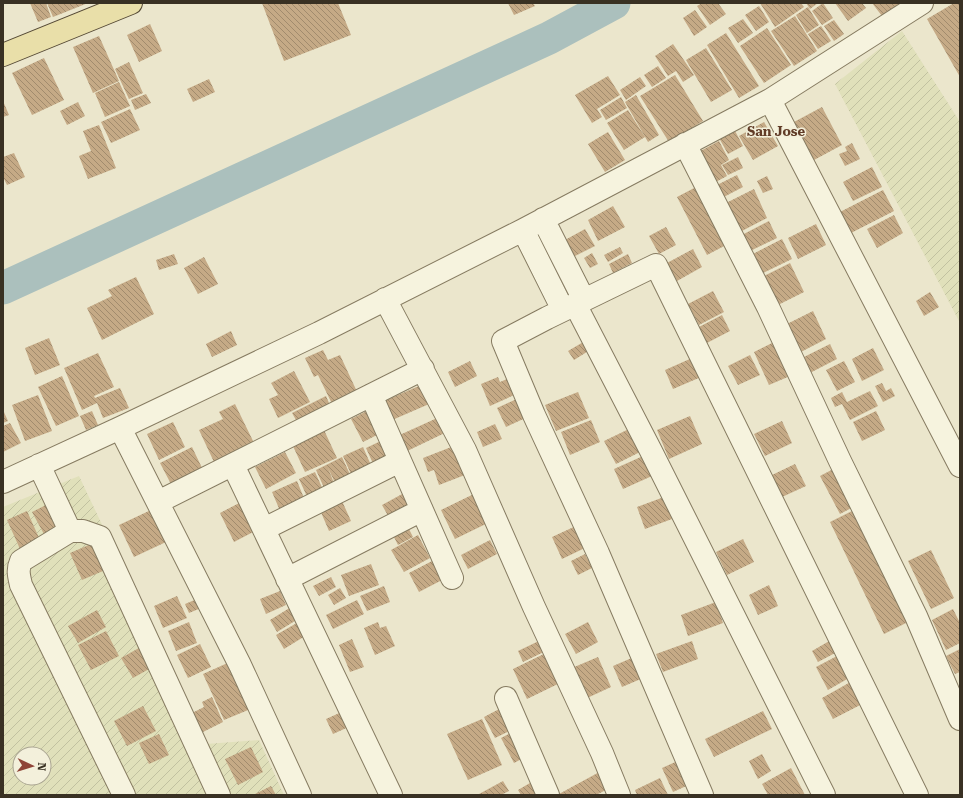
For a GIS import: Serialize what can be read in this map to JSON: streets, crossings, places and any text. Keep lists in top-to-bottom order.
{
  "districts": ["San Jose"],
  "north": "right"
}
